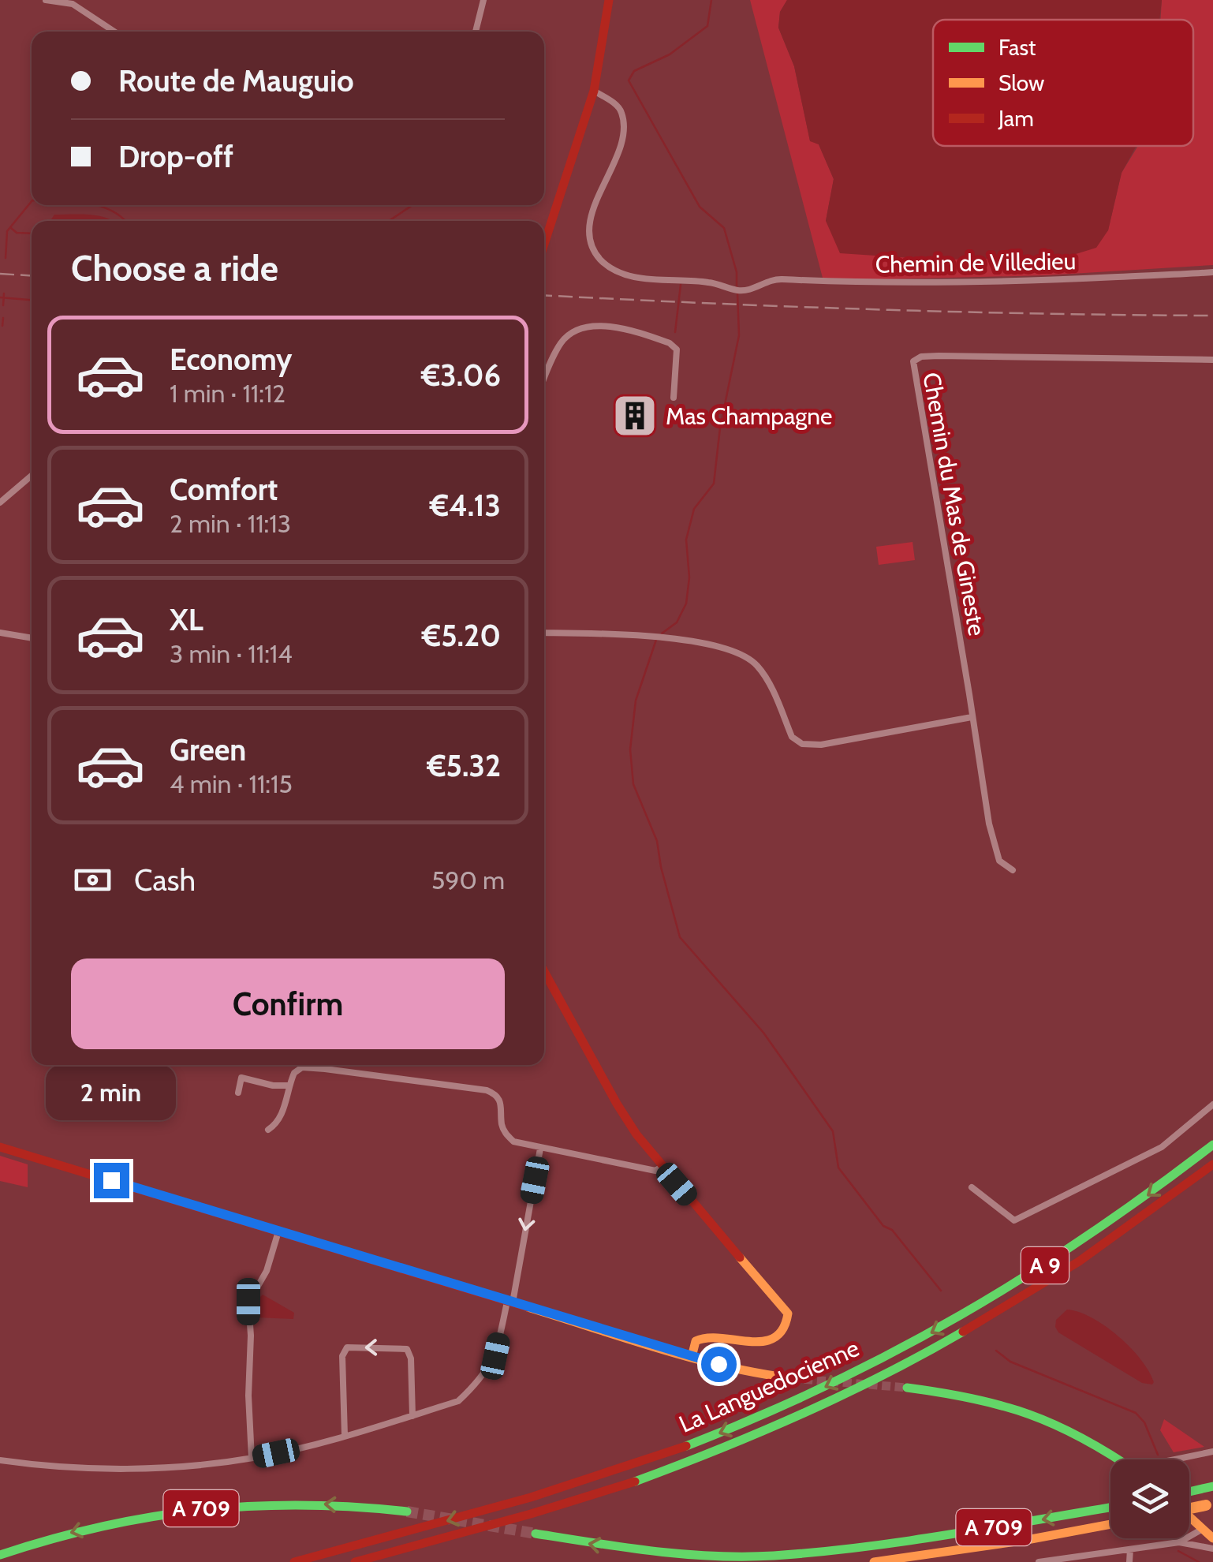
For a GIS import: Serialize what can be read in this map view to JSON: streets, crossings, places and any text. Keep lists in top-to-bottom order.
{
  "streets": {
    "main road": ["A 9", "La Languedocienne", "A 709"],
    "street": ["Chemin de Villedieu", "Chemin du Mas de Gineste"]
  },
  "places": {
    "building": ["Mas Champagne"]
  },
  "legend": ["Fast", "Slow", "Jam"],
  "page": {
    "banner": ["Route de Mauguio", "Drop-off"],
    "heading": "Choose a ride",
    "list": [
      {
        "name": "Economy",
        "note": "1 min · 11:12",
        "value": "€3.06"
      },
      {
        "name": "Comfort",
        "note": "2 min · 11:13",
        "value": "€4.13"
      },
      {
        "name": "XL",
        "note": "3 min · 11:14",
        "value": "€5.20"
      },
      {
        "name": "Green",
        "note": "4 min · 11:15",
        "value": "€5.32"
      }
    ],
    "pay": ["Cash", "590 m"],
    "buttons": "Confirm",
    "bubble": "2 min"
  }
}
